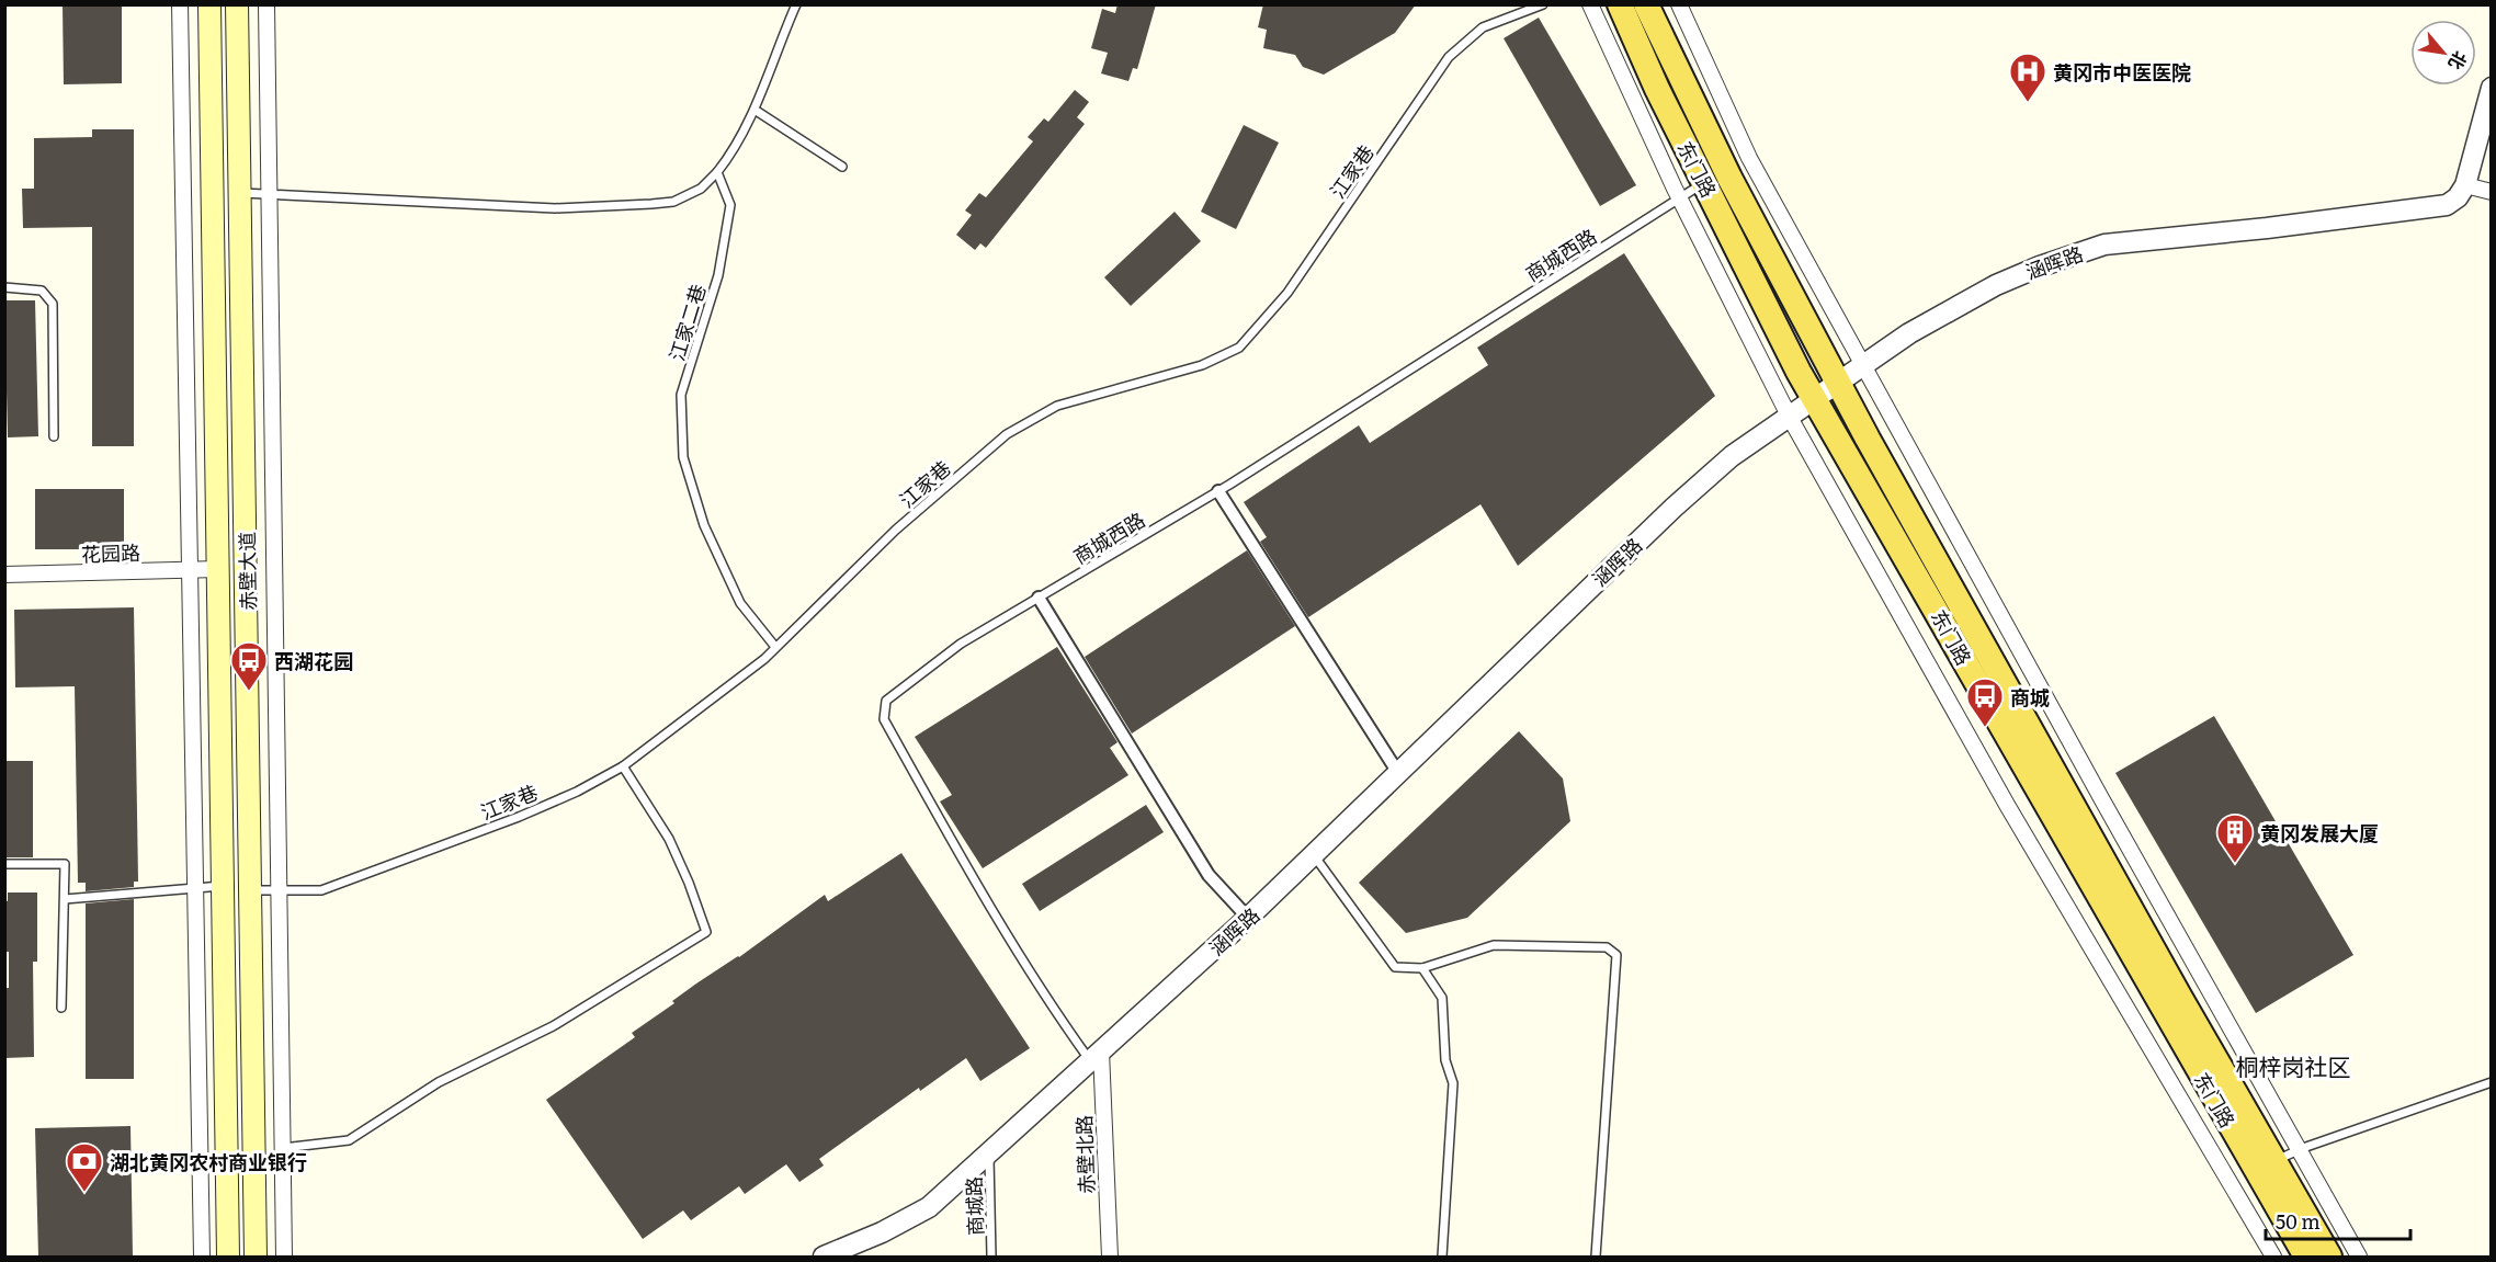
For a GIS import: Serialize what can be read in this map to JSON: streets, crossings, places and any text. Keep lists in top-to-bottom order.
{
  "streets": {
    "main road": ["东门路", "赤壁大道"],
    "street": ["涵晖路", "花园路", "赤壁北路"],
    "lane": [
      "江家巷",
      "商城西路",
      "江家二巷",
      "商城路"
    ]
  },
  "crossings": [
    ["东门路", "商城西路"],
    ["东门路", "涵晖路"],
    ["江家巷", "江家二巷"],
    ["江家巷", "赤壁大道"],
    ["商城西路", "涵晖路"],
    ["商城西路", "赤壁北路"],
    ["涵晖路", "赤壁北路"],
    ["涵晖路", "商城路"],
    ["花园路", "赤壁大道"]
  ],
  "districts": ["桐梓岗社区"],
  "places": {
    "hospital": ["黄冈市中医医院"],
    "bus stop": ["西湖花园", "商城"],
    "building": ["黄冈发展大厦"],
    "bank": ["湖北黄冈农村商业银行"]
  },
  "scale_bar": "50 m",
  "north": "bottom right"
}
